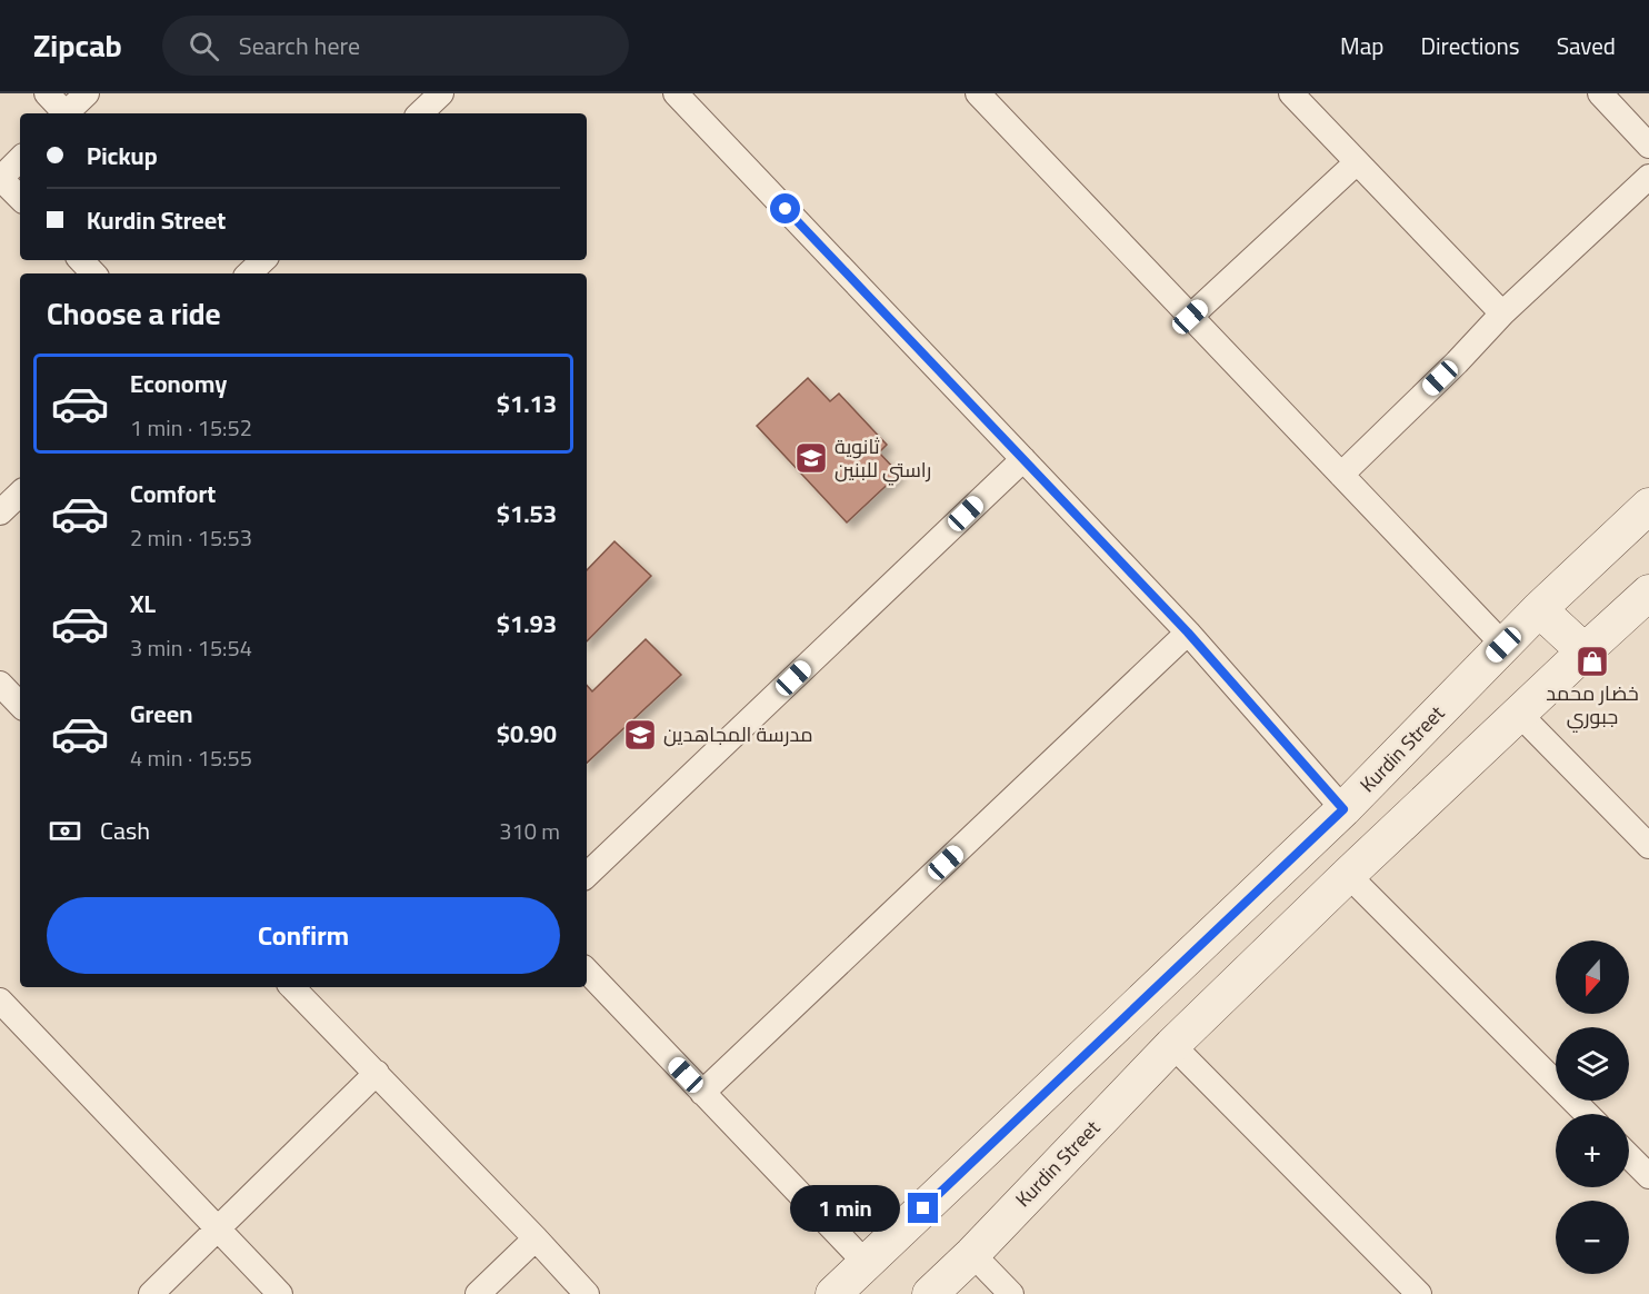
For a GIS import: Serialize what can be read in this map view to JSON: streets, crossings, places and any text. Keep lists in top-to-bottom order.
{
  "streets": {
    "main road": ["Kurdin Street"]
  },
  "places": {
    "school or university": ["ثانوية راستي للبنين", "مدرسة المجاهدين"],
    "shop": ["خضار محمد جبوري"]
  },
  "north": "bottom",
  "page": {
    "header": "Zipcab",
    "search": "Search here",
    "nav": ["Map", "Directions", "Saved"],
    "banner": ["Pickup", "Kurdin Street"],
    "heading": "Choose a ride",
    "list": [
      {
        "name": "Economy",
        "note": "1 min · 15:52",
        "value": "$1.13"
      },
      {
        "name": "Comfort",
        "note": "2 min · 15:53",
        "value": "$1.53"
      },
      {
        "name": "XL",
        "note": "3 min · 15:54",
        "value": "$1.93"
      },
      {
        "name": "Green",
        "note": "4 min · 15:55",
        "value": "$0.90"
      }
    ],
    "pay": ["Cash", "310 m"],
    "buttons": "Confirm",
    "map_buttons": ["+", "−"],
    "bubble": "1 min"
  }
}
